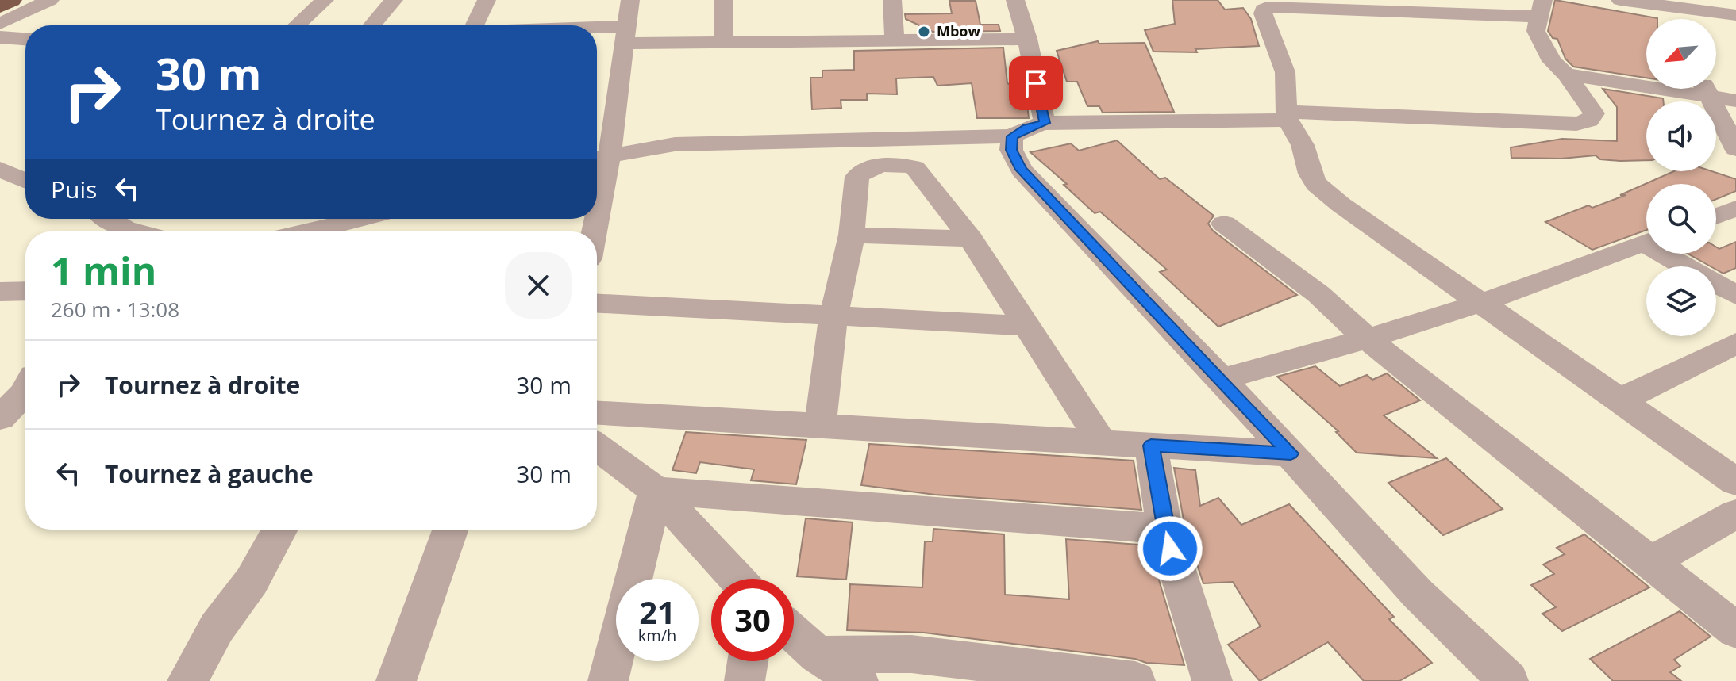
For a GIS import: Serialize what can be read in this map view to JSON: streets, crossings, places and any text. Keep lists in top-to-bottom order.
{
  "places": ["Mbow"],
  "north": "bottom left",
  "page": {
    "turn": ["30 m", "Tournez à droite"],
    "then": "Puis",
    "heading": ["1 min", "260 m · 13:08"],
    "list": [
      {
        "name": "Tournez à droite",
        "value": "30 m"
      },
      {
        "name": "Tournez à gauche",
        "value": "30 m"
      }
    ],
    "speed": "21 km/h",
    "limit": "30"
  }
}
